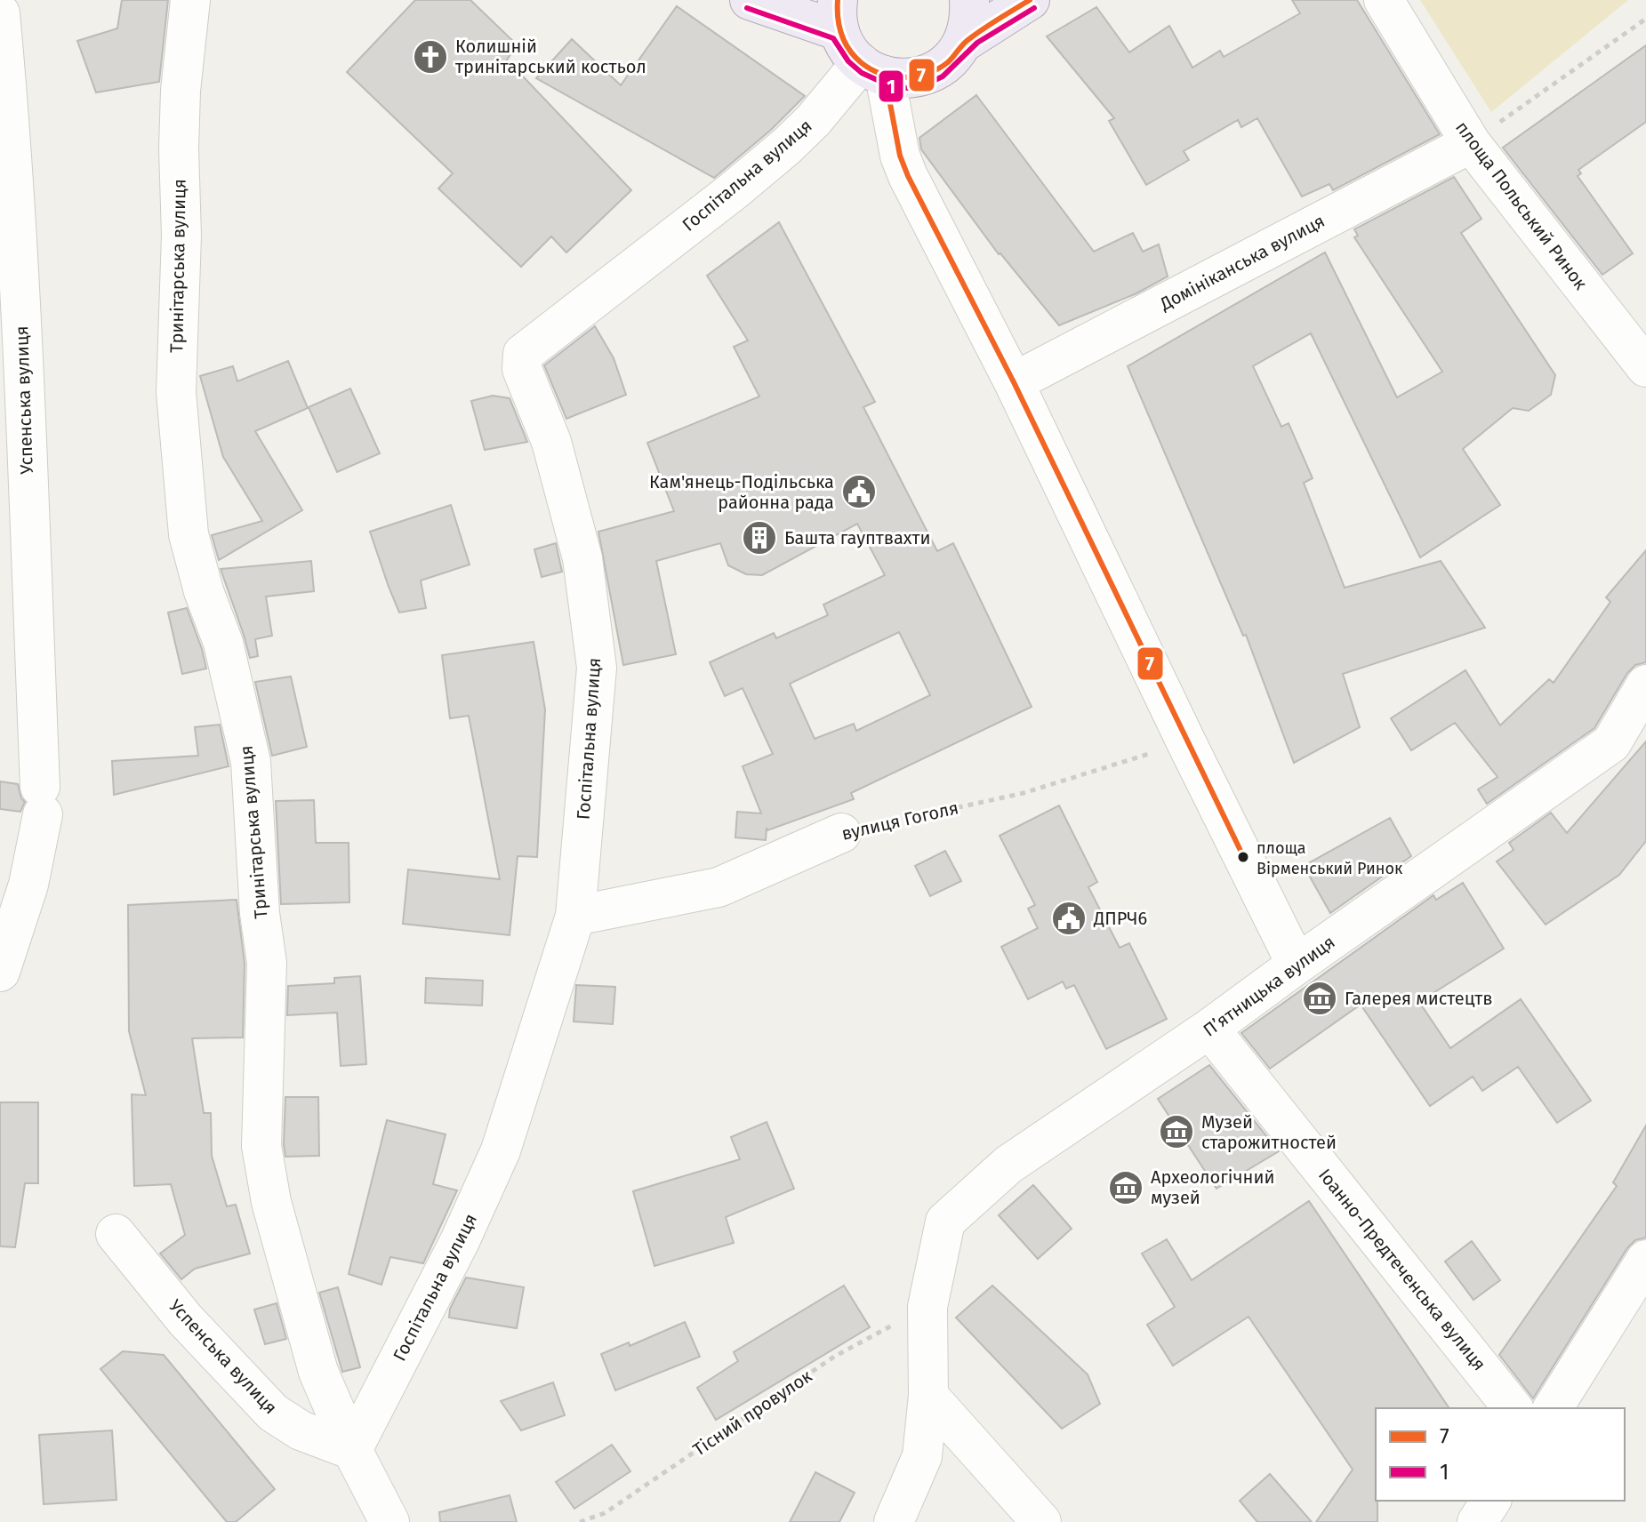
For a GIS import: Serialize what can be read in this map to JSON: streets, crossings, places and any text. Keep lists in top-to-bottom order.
{
  "streets": {
    "street": [
      "Госпітальна вулиця",
      "площа Польський Ринок",
      "Домініканська вулиця",
      "Тринітарська вулиця",
      "Успенська вулиця",
      "вулиця Гоголя",
      "Пʼятницька вулиця",
      "Іоанно-Предтеченська вулиця"
    ],
    "path": ["Тісний провулок"]
  },
  "crossings": [
    ["Госпітальна вулиця", "Тринітарська вулиця"],
    ["Госпітальна вулиця", "Успенська вулиця"],
    ["Госпітальна вулиця", "вулиця Гоголя"],
    ["площа Польський Ринок", "Домініканська вулиця"],
    ["Тринітарська вулиця", "Успенська вулиця"],
    ["Пʼятницька вулиця", "Іоанно-Предтеченська вулиця"],
    ["Пʼятницька вулиця", "Тісний провулок"]
  ],
  "places": {
    "church": ["Колишній тринітарський костьол"],
    "public building": ["Кам'янець-Подільська районна рада", "ДПРЧ6"],
    "building": ["Башта гауптвахти"],
    "other": ["площа Вірменський Ринок"],
    "museum": ["Галерея мистецтв", "Музей старожитностей", "Археологічний музей"]
  },
  "lines": ["transit line 7", "transit line 1"],
  "legend": ["7", "1"]
}
